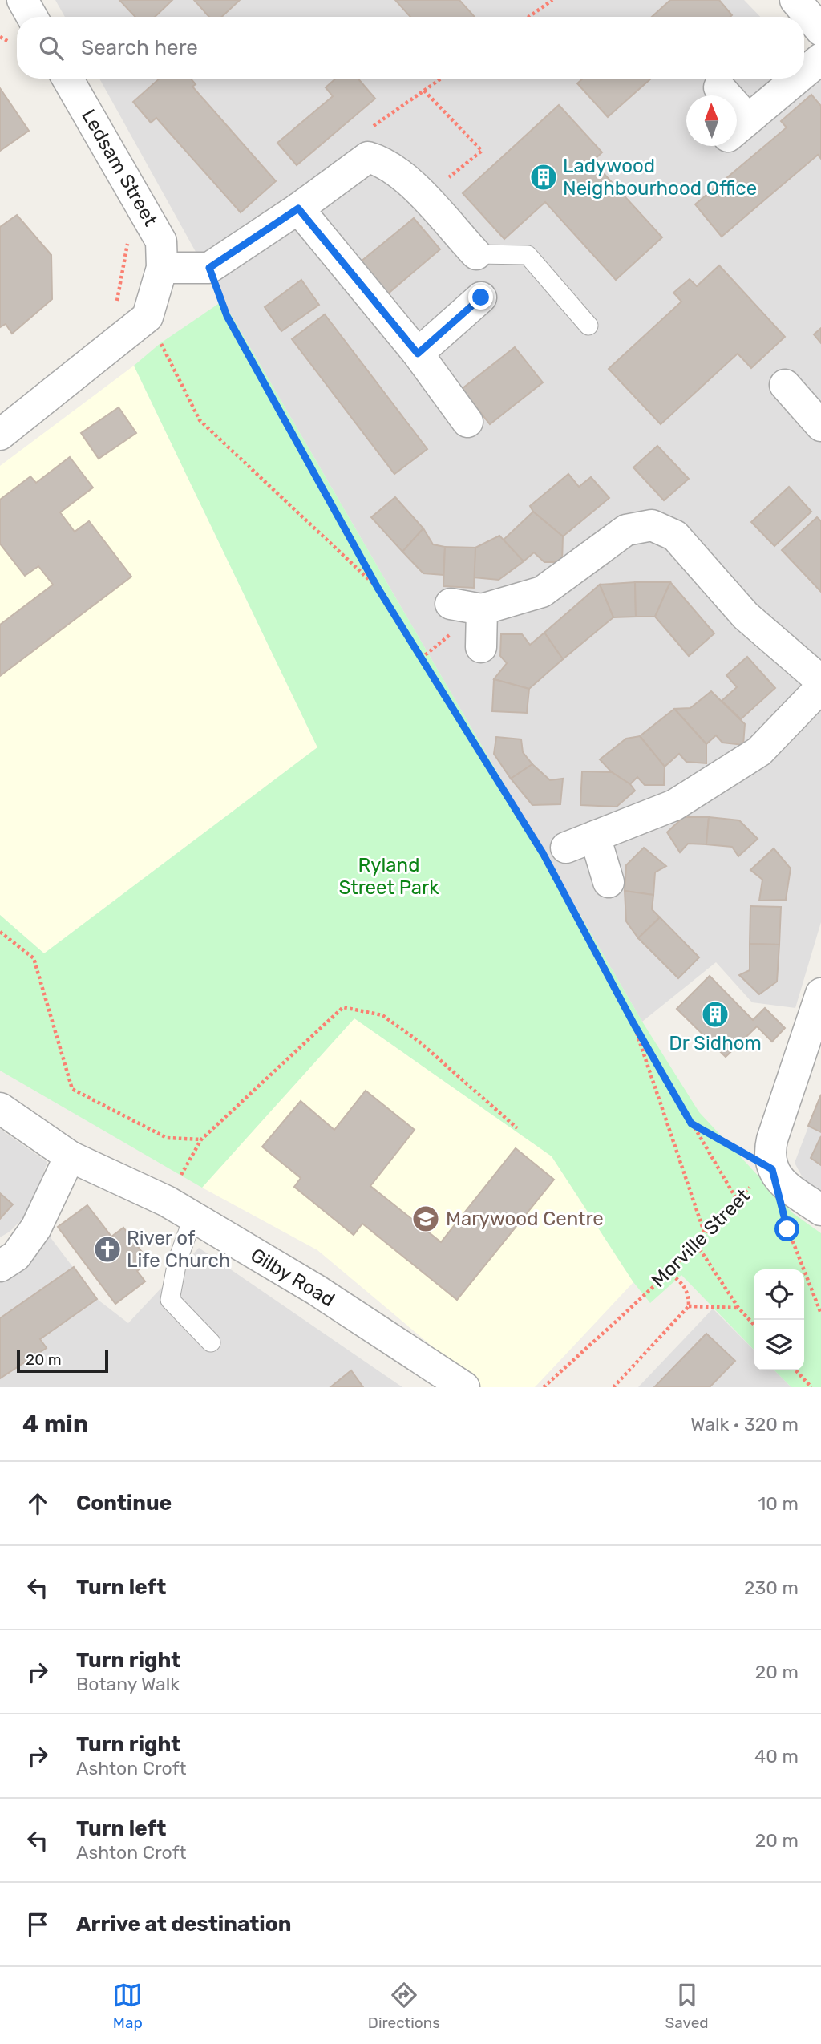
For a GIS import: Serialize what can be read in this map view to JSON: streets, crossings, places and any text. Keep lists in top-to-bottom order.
{
  "streets": {
    "street": ["Ledsam Street", "Gilby Road"],
    "path": ["Morville Street"]
  },
  "parks": ["Ryland Street Park"],
  "places": {
    "building": ["Ladywood Neighbourhood Office", "Dr Sidhom"],
    "school or university": ["Marywood Centre"],
    "church": ["River of Life Church"]
  },
  "scale_bar": "20 m",
  "north": "top",
  "page": {
    "search": "Search here",
    "scale": "20 m",
    "heading": ["4 min", "Walk · 320 m"],
    "list": [
      ["Continue", "10 m"],
      ["Turn left", "230 m"],
      ["Turn right", "Botany Walk", "20 m"],
      ["Turn right", "Ashton Croft", "40 m"],
      ["Turn left", "Ashton Croft", "20 m"],
      "Arrive at destination"
    ],
    "nav": ["Map", "Directions", "Saved"]
  }
}
